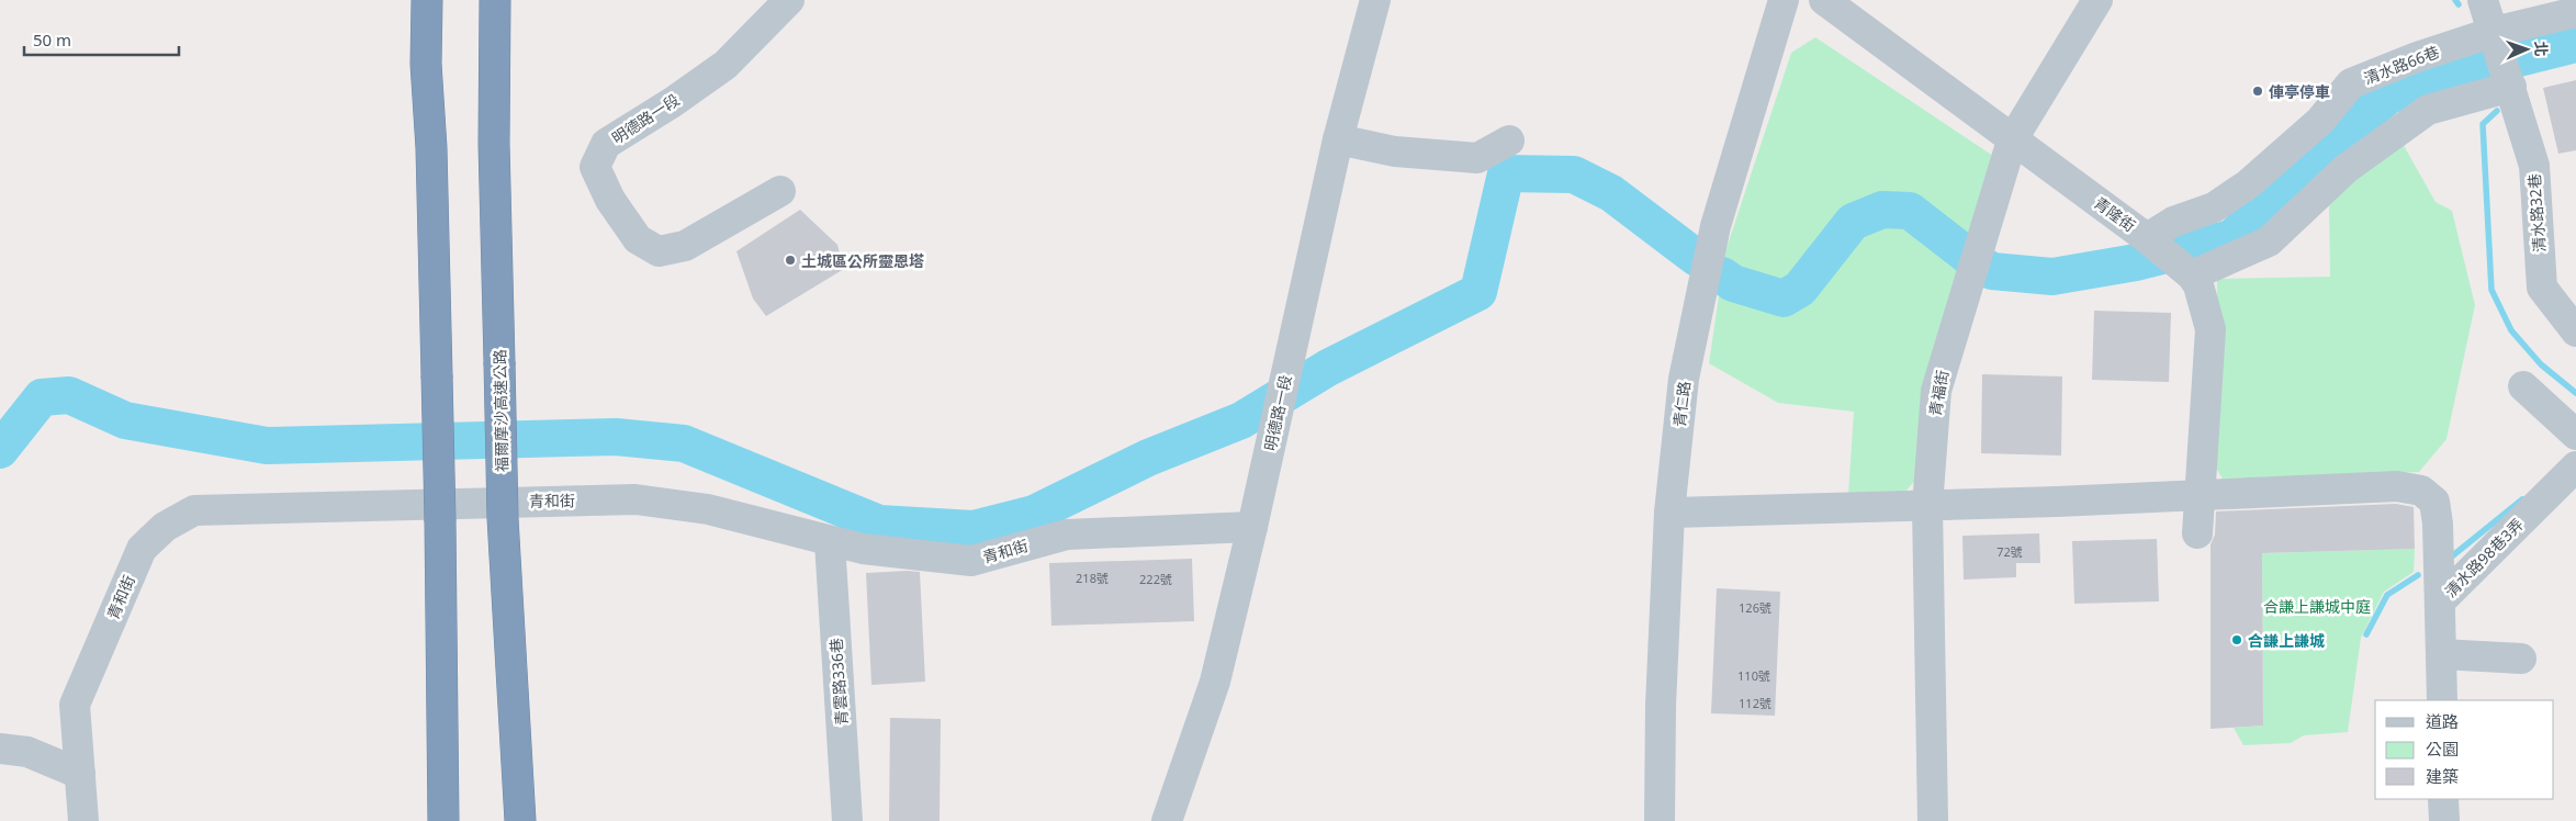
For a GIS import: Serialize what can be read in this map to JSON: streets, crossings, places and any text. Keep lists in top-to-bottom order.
{
  "streets": {
    "highway": ["福爾摩沙高速公路"],
    "street": [
      "清水路66巷",
      "明德路一段",
      "清水路32巷",
      "青隆街",
      "青福街",
      "青仁路",
      "青和街",
      "清水路98巷3弄",
      "青雲路336巷"
    ]
  },
  "crossings": [
    ["清水路66巷", "清水路32巷"],
    ["清水路66巷", "青隆街"],
    ["明德路一段", "青和街"],
    ["青隆街", "青福街"],
    ["青和街", "青雲路336巷"]
  ],
  "parks": ["合謙上謙城中庭"],
  "places": ["俥亭停車", "土城區公所靈恩塔", "合謙上謙城"],
  "house_numbers": [
    "72號",
    "218號",
    "222號",
    "126號",
    "110號",
    "112號"
  ],
  "legend": ["道路", "公園", "建築"],
  "scale_bar": "50 m",
  "north": "right"
}
